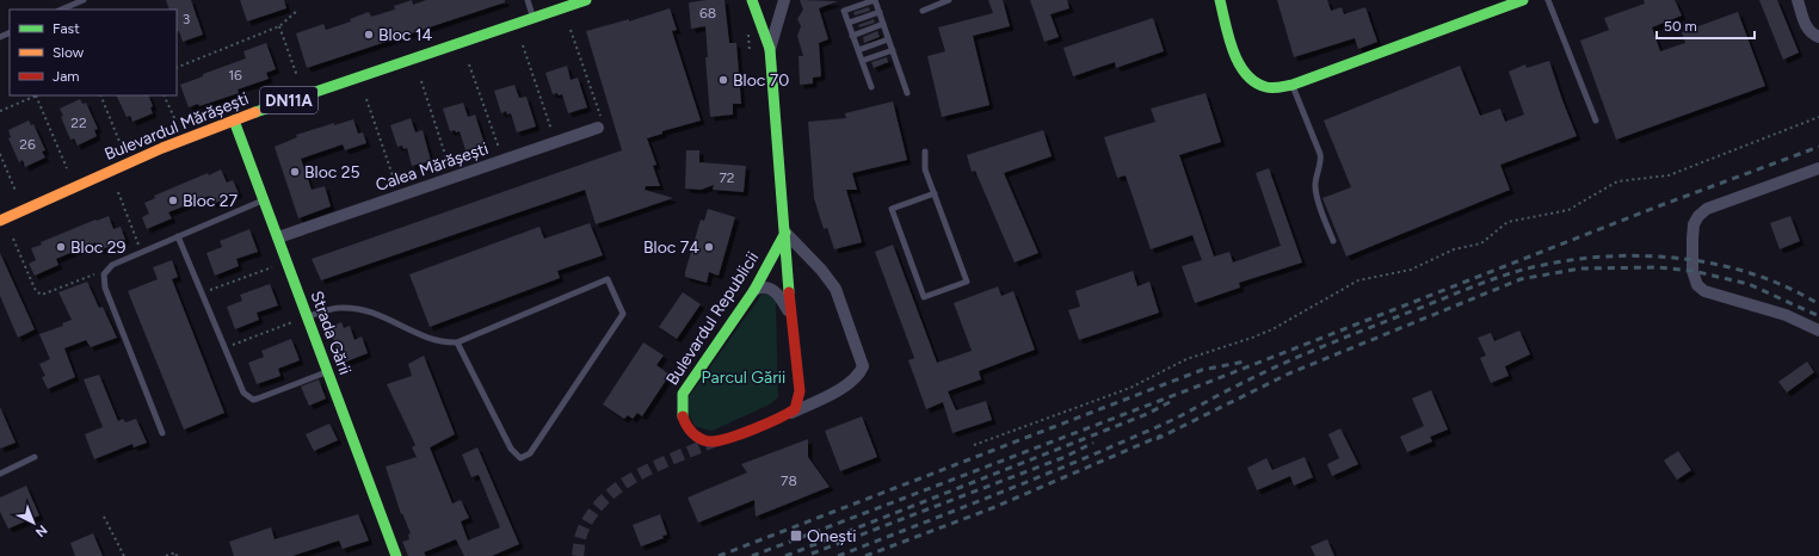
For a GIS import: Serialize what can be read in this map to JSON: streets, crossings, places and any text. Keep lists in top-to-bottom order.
{
  "streets": {
    "street": [
      "DN11A",
      "Bulevardul Mărășești",
      "Calea Mărășești",
      "Bulevardul Republicii",
      "Strada Gării"
    ]
  },
  "crossings": [
    ["Bulevardul Mărășești", "Strada Gării"],
    ["Calea Mărășești", "Strada Gării"]
  ],
  "parks": ["Parcul Gării"],
  "places": {
    "other": [
      "Bloc 14",
      "Bloc 70",
      "Bloc 25",
      "Bloc 27",
      "Bloc 29",
      "Bloc 74"
    ],
    "transit": ["Onești"]
  },
  "house_numbers": [
    "68",
    "3",
    "16",
    "22",
    "26",
    "72",
    "78"
  ],
  "legend": ["Fast", "Slow", "Jam"],
  "scale_bar": "50 m",
  "north": "bottom right"
}
